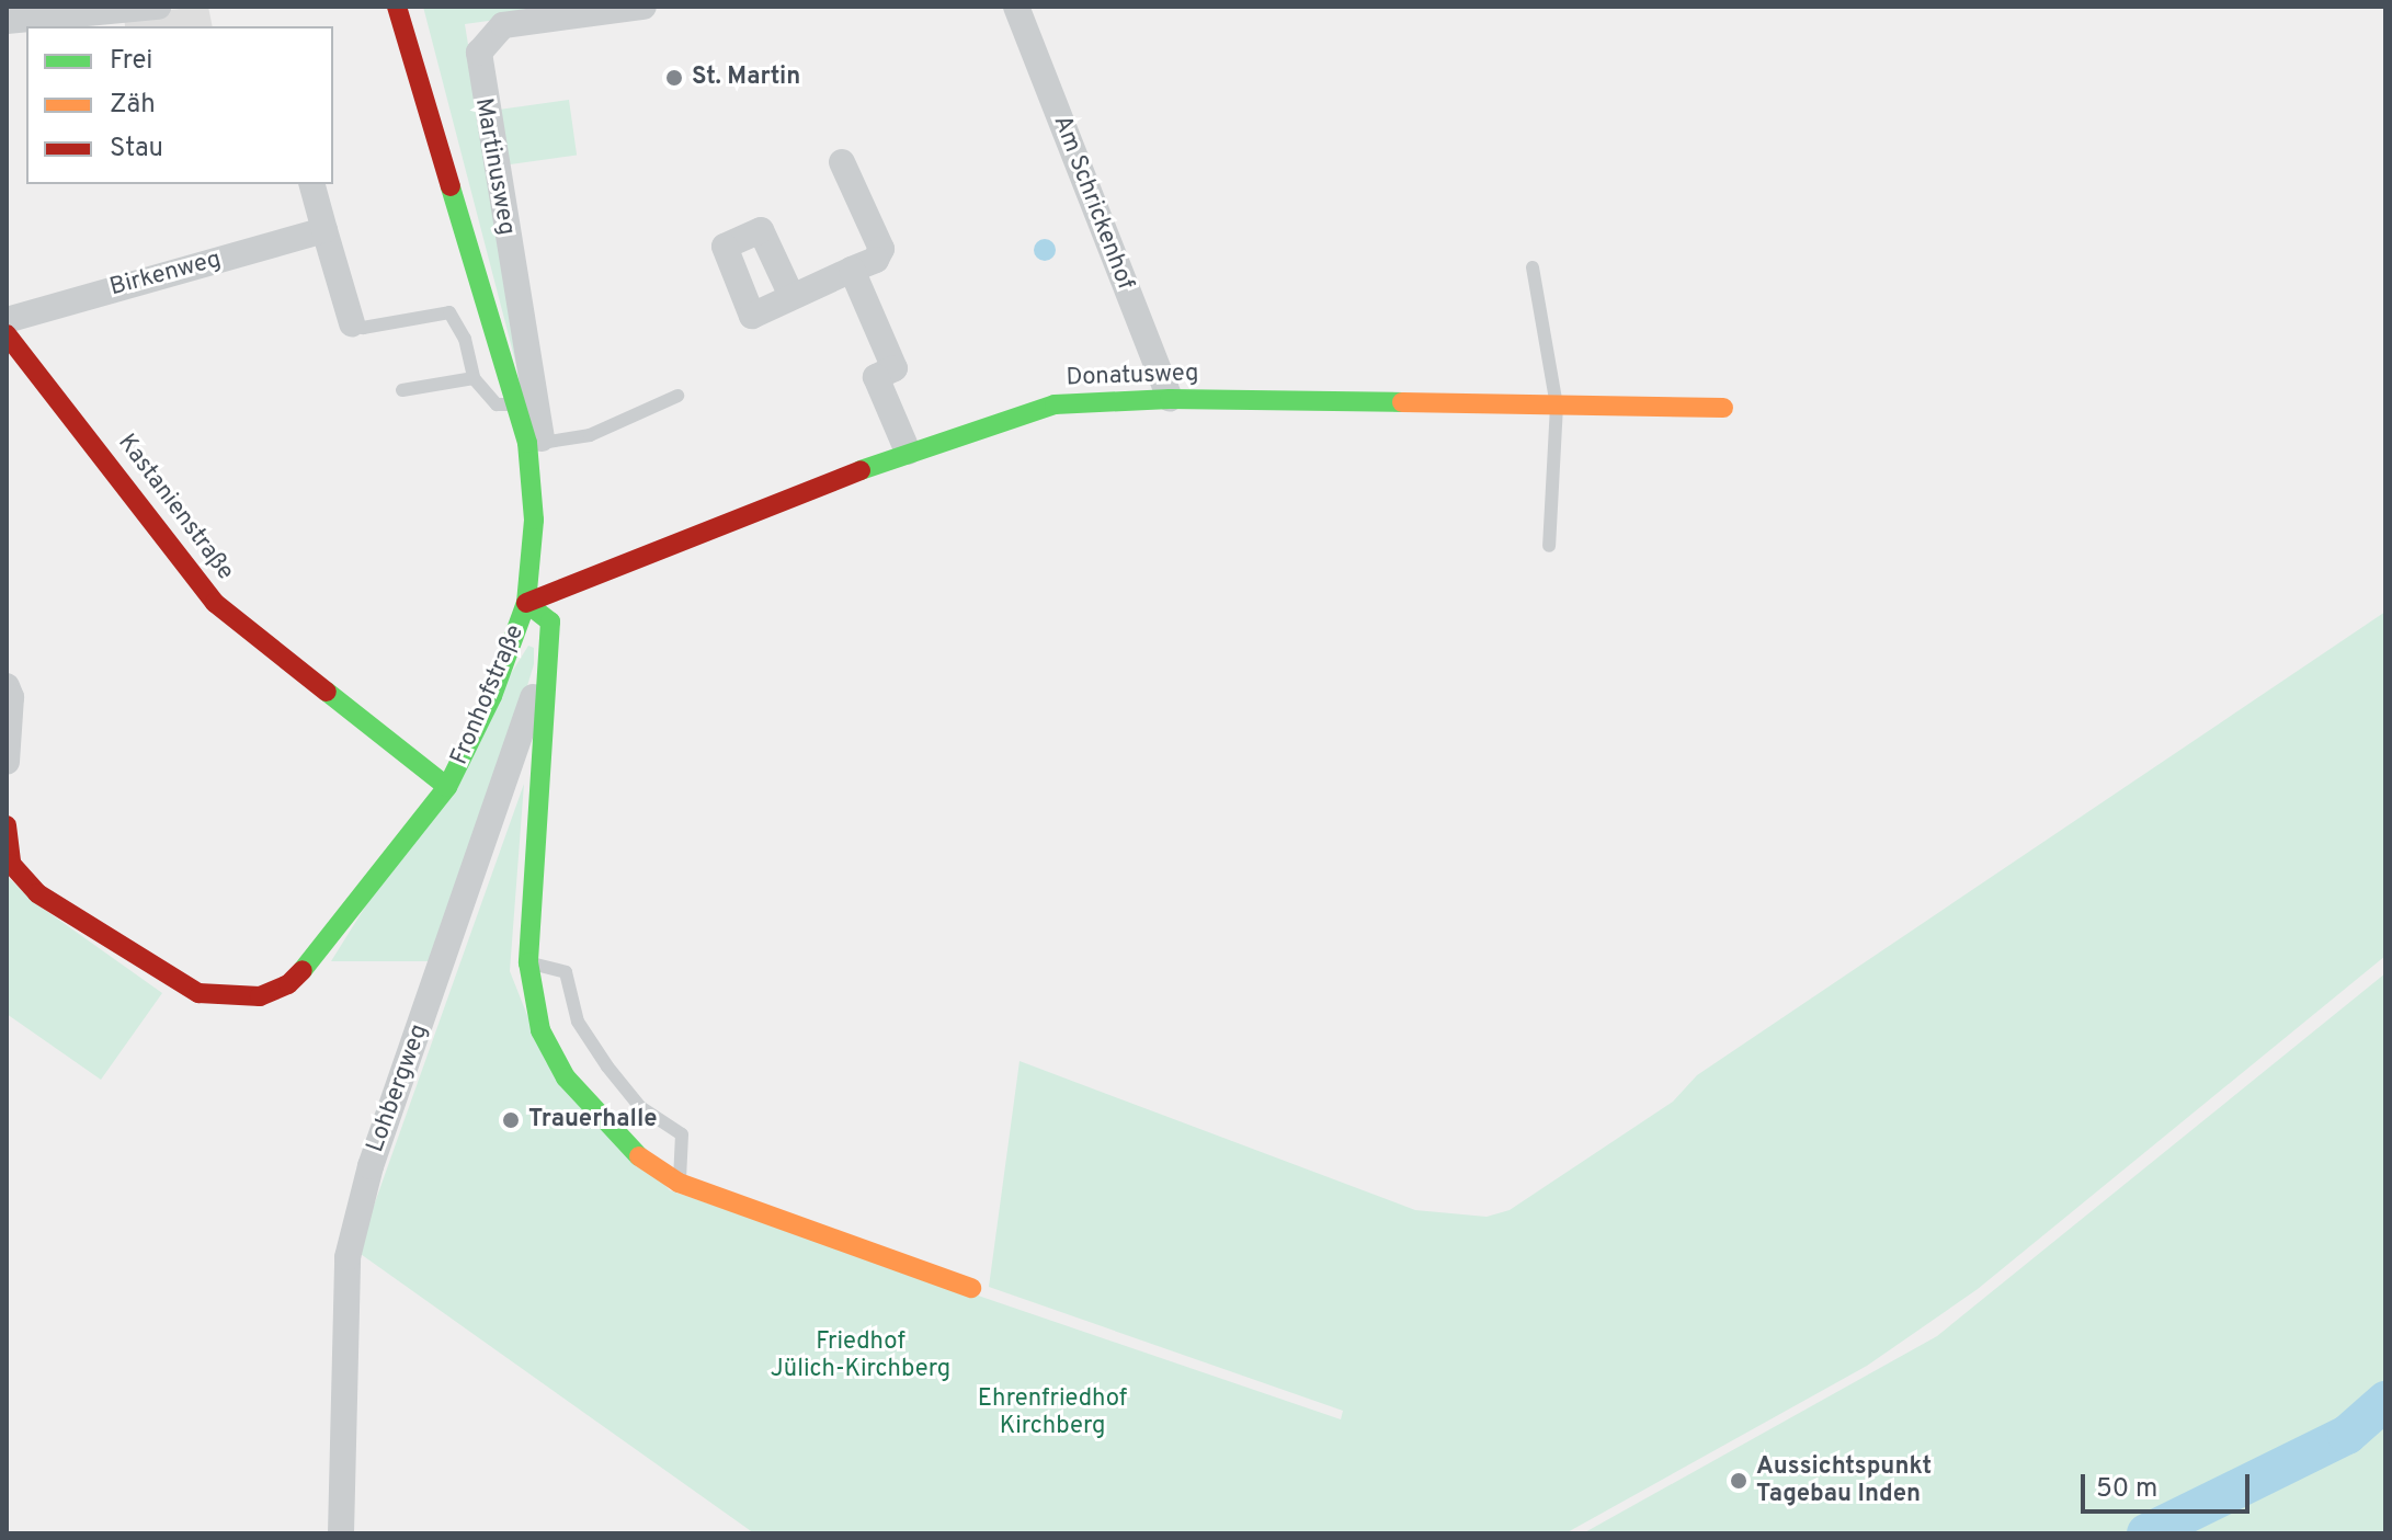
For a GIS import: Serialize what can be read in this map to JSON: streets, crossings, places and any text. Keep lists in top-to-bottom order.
{
  "streets": {
    "street": [
      "Martinusweg",
      "Am Schrickenhof",
      "Birkenweg",
      "Donatusweg",
      "Kastanienstraße",
      "Fronhofstraße",
      "Lohbergweg"
    ]
  },
  "crossings": [
    ["Martinusweg", "Fronhofstraße"],
    ["Am Schrickenhof", "Donatusweg"],
    ["Donatusweg", "Fronhofstraße"],
    ["Donatusweg", "Lohbergweg"],
    ["Kastanienstraße", "Fronhofstraße"],
    ["Fronhofstraße", "Lohbergweg"]
  ],
  "parks": ["Friedhof Jülich-Kirchberg", "Ehrenfriedhof Kirchberg"],
  "places": ["St. Martin", "Trauerhalle", "Aussichtspunkt Tagebau Inden"],
  "legend": ["Frei", "Zäh", "Stau"],
  "scale_bar": "50 m"
}
